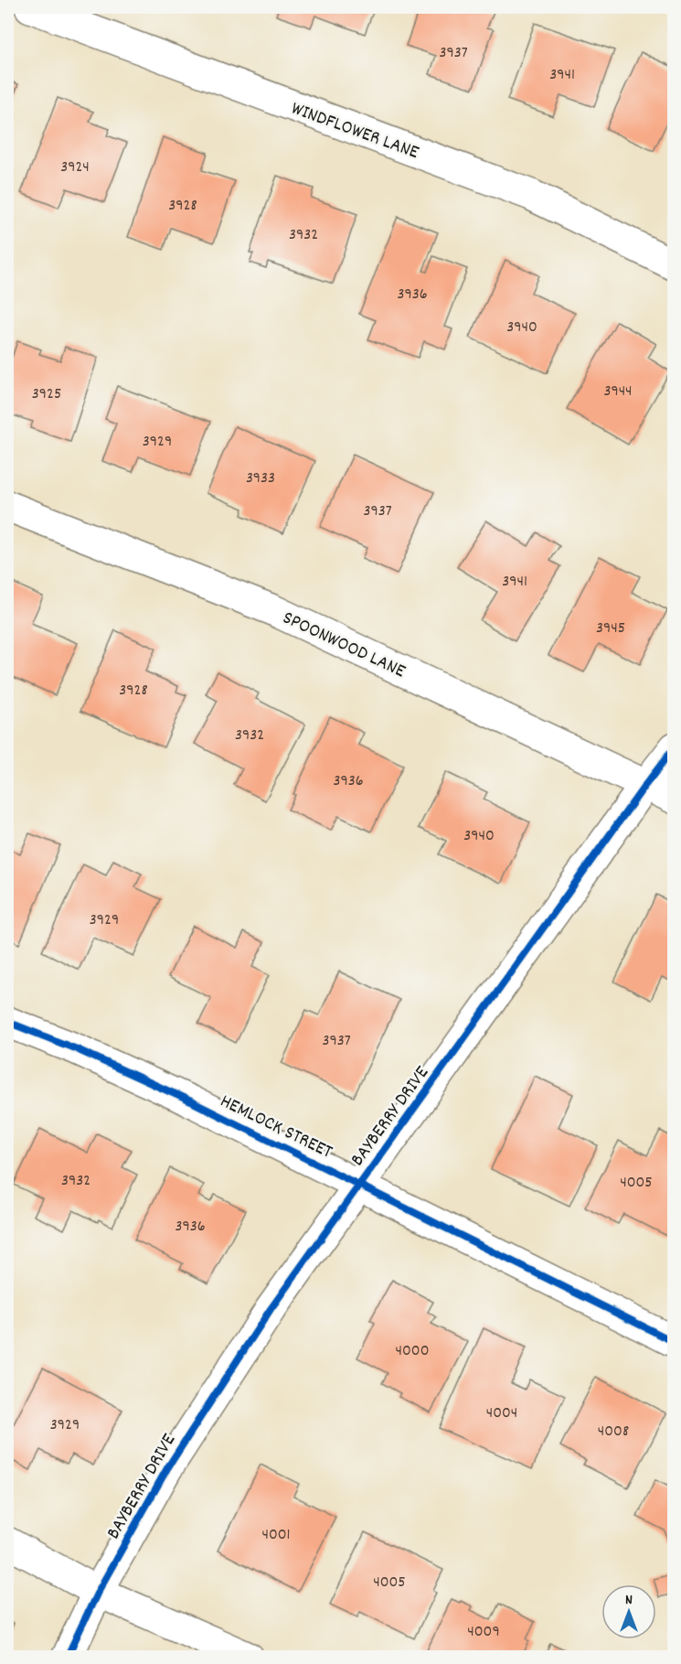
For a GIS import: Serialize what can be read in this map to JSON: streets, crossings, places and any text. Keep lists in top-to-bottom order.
{
  "streets": {
    "street": [
      "WINDFLOWER LANE",
      "SPOONWOOD LANE",
      "BAYBERRY DRIVE",
      "HEMLOCK STREET"
    ]
  },
  "crossings": [
    ["SPOONWOOD LANE", "BAYBERRY DRIVE"],
    ["BAYBERRY DRIVE", "HEMLOCK STREET"]
  ],
  "house_numbers": [
    "3937",
    "3941",
    "3924",
    "3928",
    "3932",
    "3936",
    "3940",
    "3944",
    "3925",
    "3929",
    "3933",
    "3937",
    "3941",
    "3945",
    "3928",
    "3932",
    "3936",
    "3940",
    "3929",
    "3937",
    "3932",
    "4005",
    "3936",
    "4000",
    "4004",
    "3929",
    "4008",
    "4001",
    "4005",
    "4009"
  ],
  "north": "top"
}
